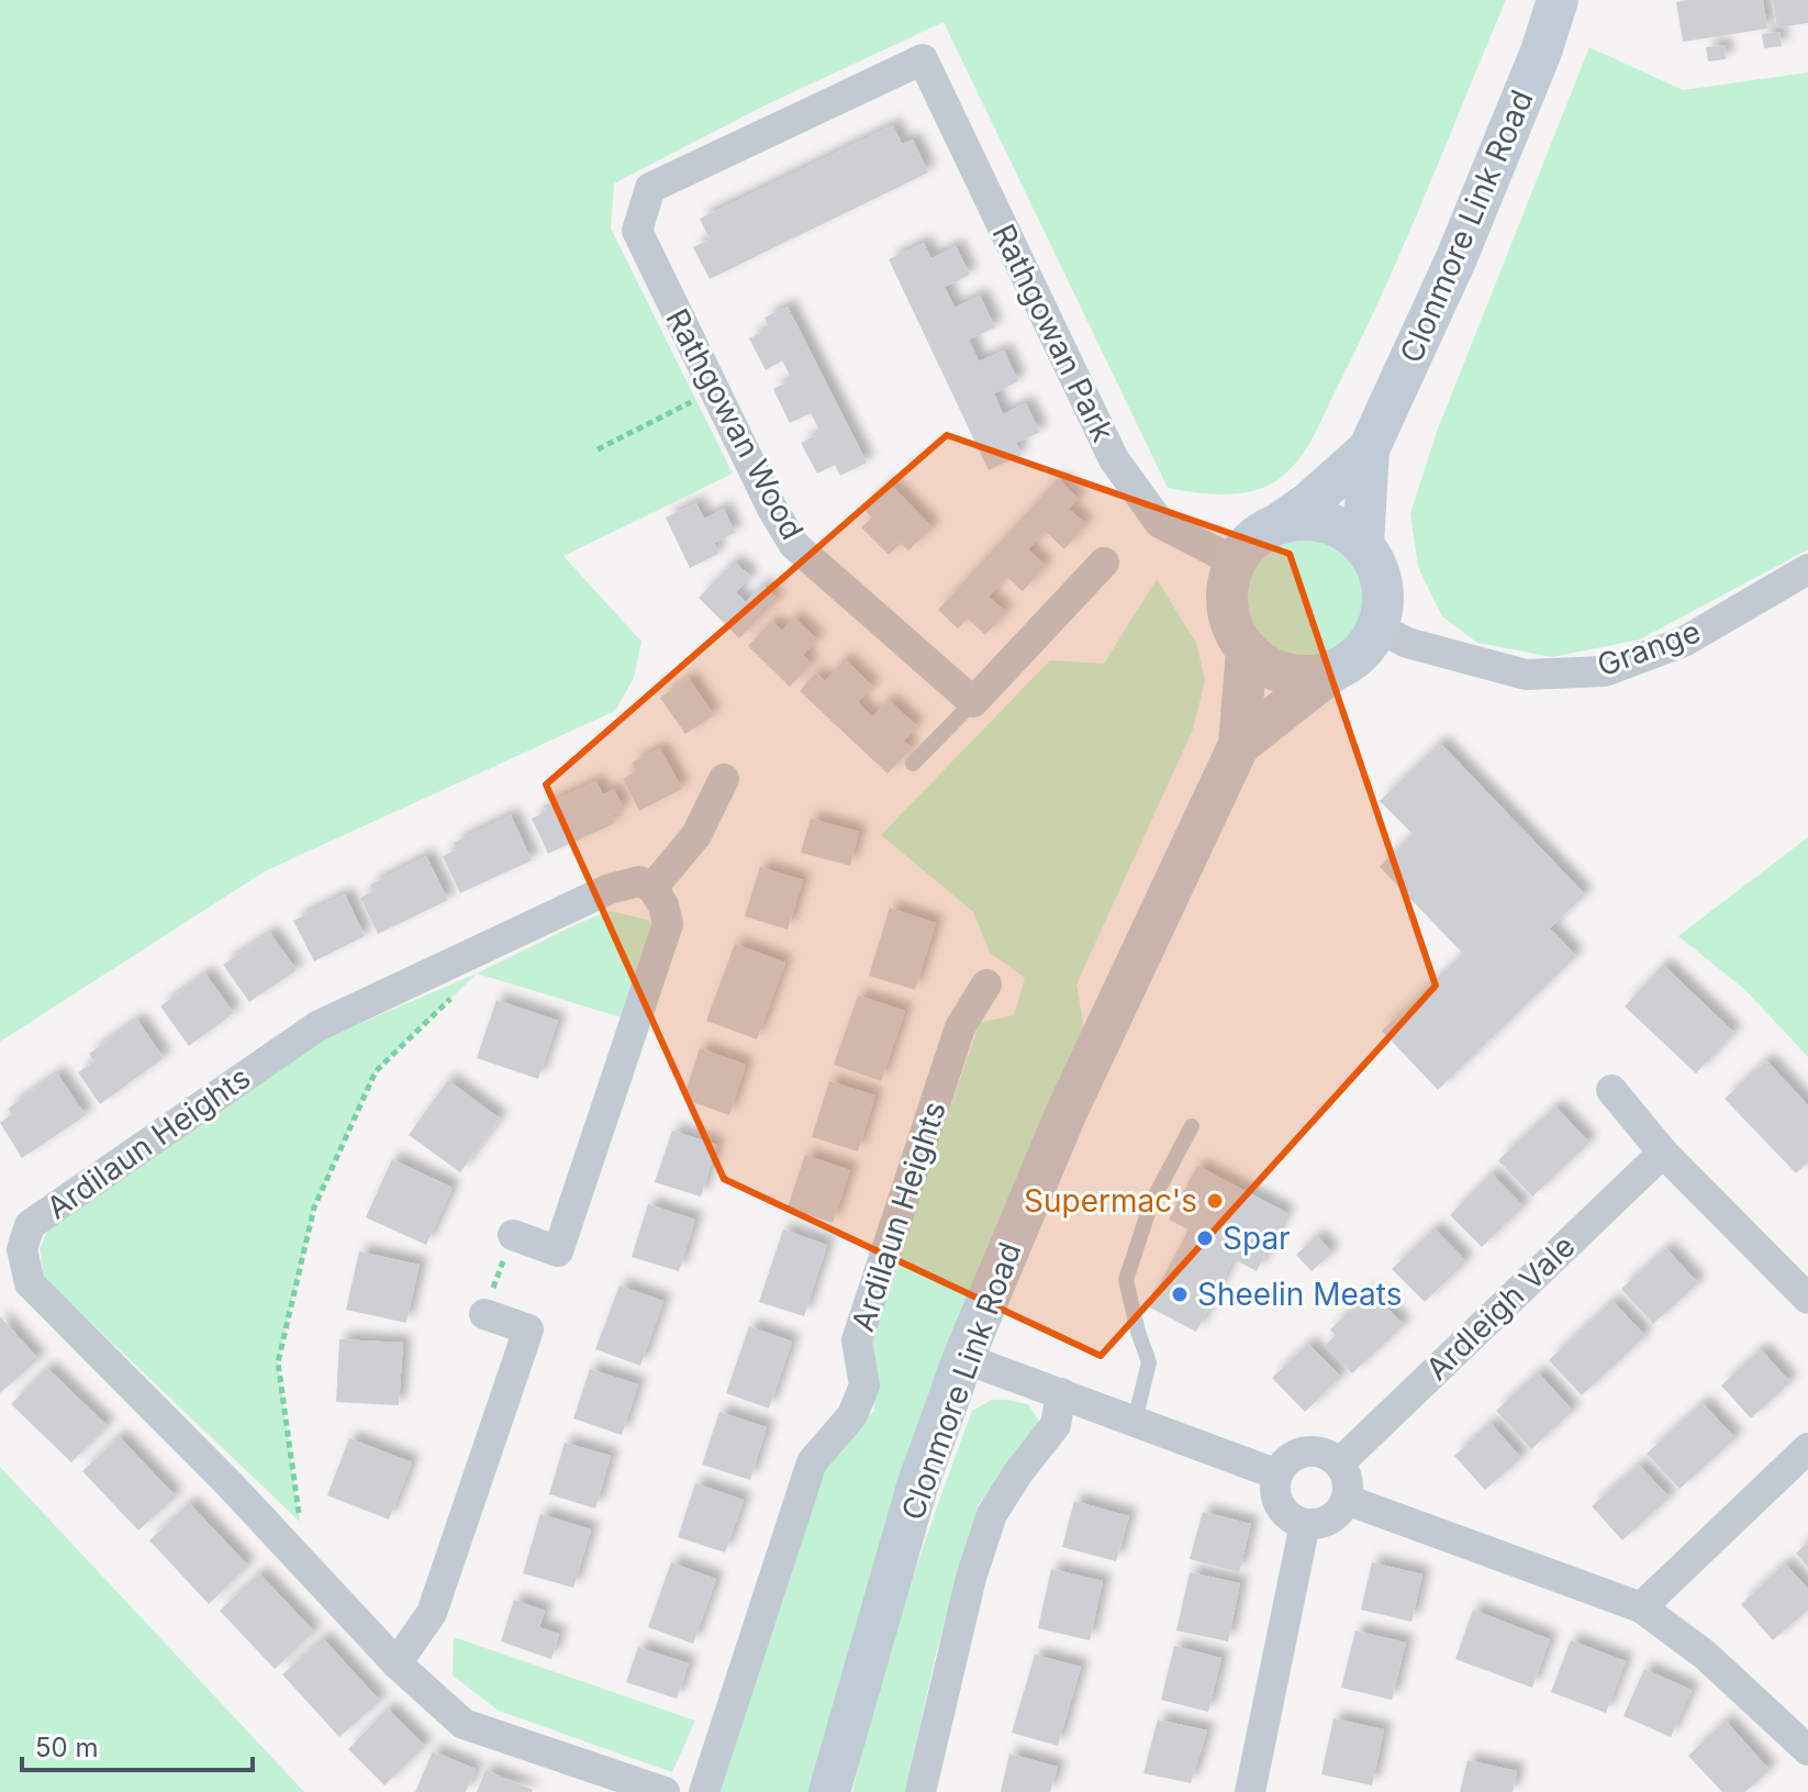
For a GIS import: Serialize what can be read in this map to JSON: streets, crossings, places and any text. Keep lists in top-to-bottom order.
{
  "streets": {
    "main road": ["Clonmore Link Road"],
    "street": [
      "Rathgowan Park",
      "Rathgowan Wood",
      "Grange",
      "Ardilaun Heights",
      "Ardleigh Vale"
    ]
  },
  "crossings": [
    ["Clonmore Link Road", "Rathgowan Park"],
    ["Clonmore Link Road", "Grange"],
    ["Rathgowan Park", "Rathgowan Wood"],
    ["Rathgowan Park", "Grange"]
  ],
  "places": ["Supermac's", "Spar", "Sheelin Meats"],
  "scale_bar": "50 m"
}
